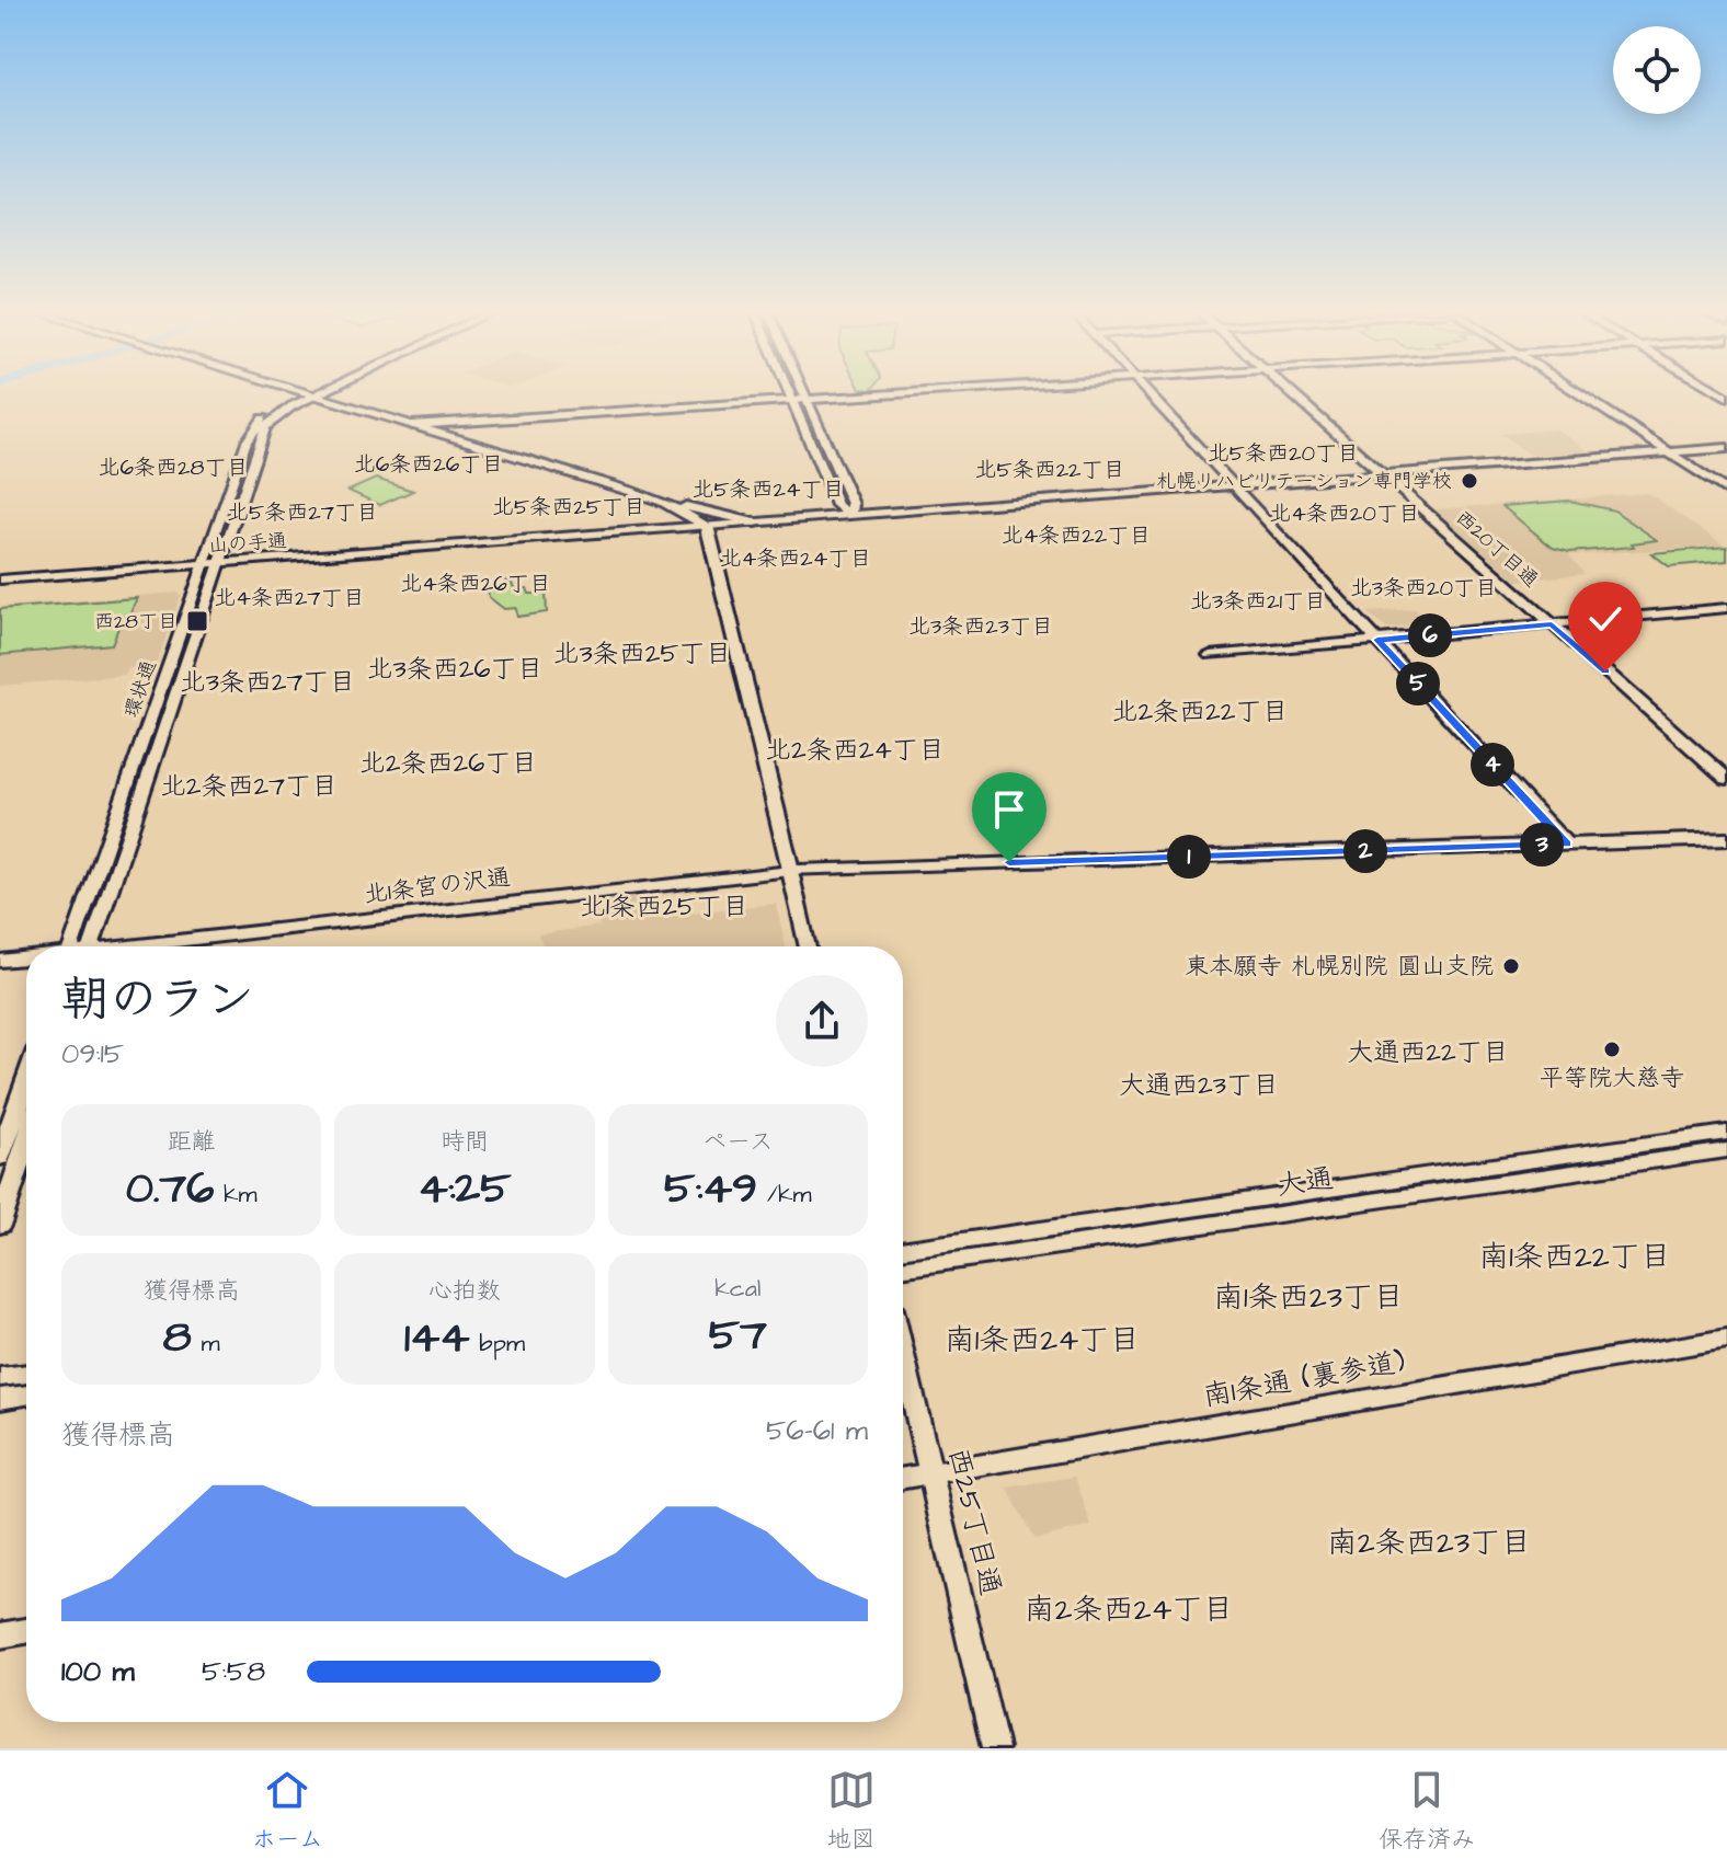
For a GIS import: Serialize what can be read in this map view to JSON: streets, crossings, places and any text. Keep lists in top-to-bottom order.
{
  "streets": {
    "street": [
      "山の手通",
      "西20丁目通",
      "環状通",
      "北1条宮の沢通",
      "大通",
      "南1条通 (裏参道)",
      "西25丁目通"
    ]
  },
  "crossings": [
    ["山の手通", "西20丁目通"],
    ["山の手通", "環状通"],
    ["南1条通 (裏参道)", "西25丁目通"]
  ],
  "districts": [
    "北5条西20丁目",
    "北6条西26丁目",
    "北6条西28丁目",
    "北5条西22丁目",
    "北5条西24丁目",
    "北5条西25丁目",
    "北5条西27丁目",
    "北4条西20丁目",
    "北4条西22丁目",
    "北4条西24丁目",
    "北4条西26丁目",
    "北3条西20丁目",
    "北4条西27丁目",
    "北3条西21丁目",
    "北3条西23丁目",
    "北3条西25丁目",
    "北3条西26丁目",
    "北3条西27丁目",
    "北2条西22丁目",
    "北2条西24丁目",
    "北2条西26丁目",
    "北2条西27丁目",
    "北1条西25丁目",
    "大通西22丁目",
    "大通西23丁目",
    "南1条西22丁目",
    "南1条西23丁目",
    "南1条西24丁目",
    "南2条西23丁目",
    "南2条西24丁目"
  ],
  "places": {
    "other": ["札幌リハビリテーション専門学校", "東本願寺 札幌別院 圓山支院", "平等院大慈寺"],
    "transit": ["西28丁目"]
  },
  "page": {
    "pins": [
      "6",
      "5",
      "4",
      "3",
      "2",
      "1"
    ],
    "heading": ["朝のラン", "09:15"],
    "stats": [
      ["距離", "0.76 km"],
      ["時間", "4:25"],
      ["ペース", "5:49 /km"],
      ["獲得標高", "8 m"],
      ["心拍数", "144 bpm"],
      ["kcal", "57"]
    ],
    "chart": ["獲得標高", "56–61 m"],
    "list": [
      {
        "name": "100 m",
        "note": "5:58"
      }
    ],
    "tabs": ["ホーム", "地図", "保存済み"]
  }
}
